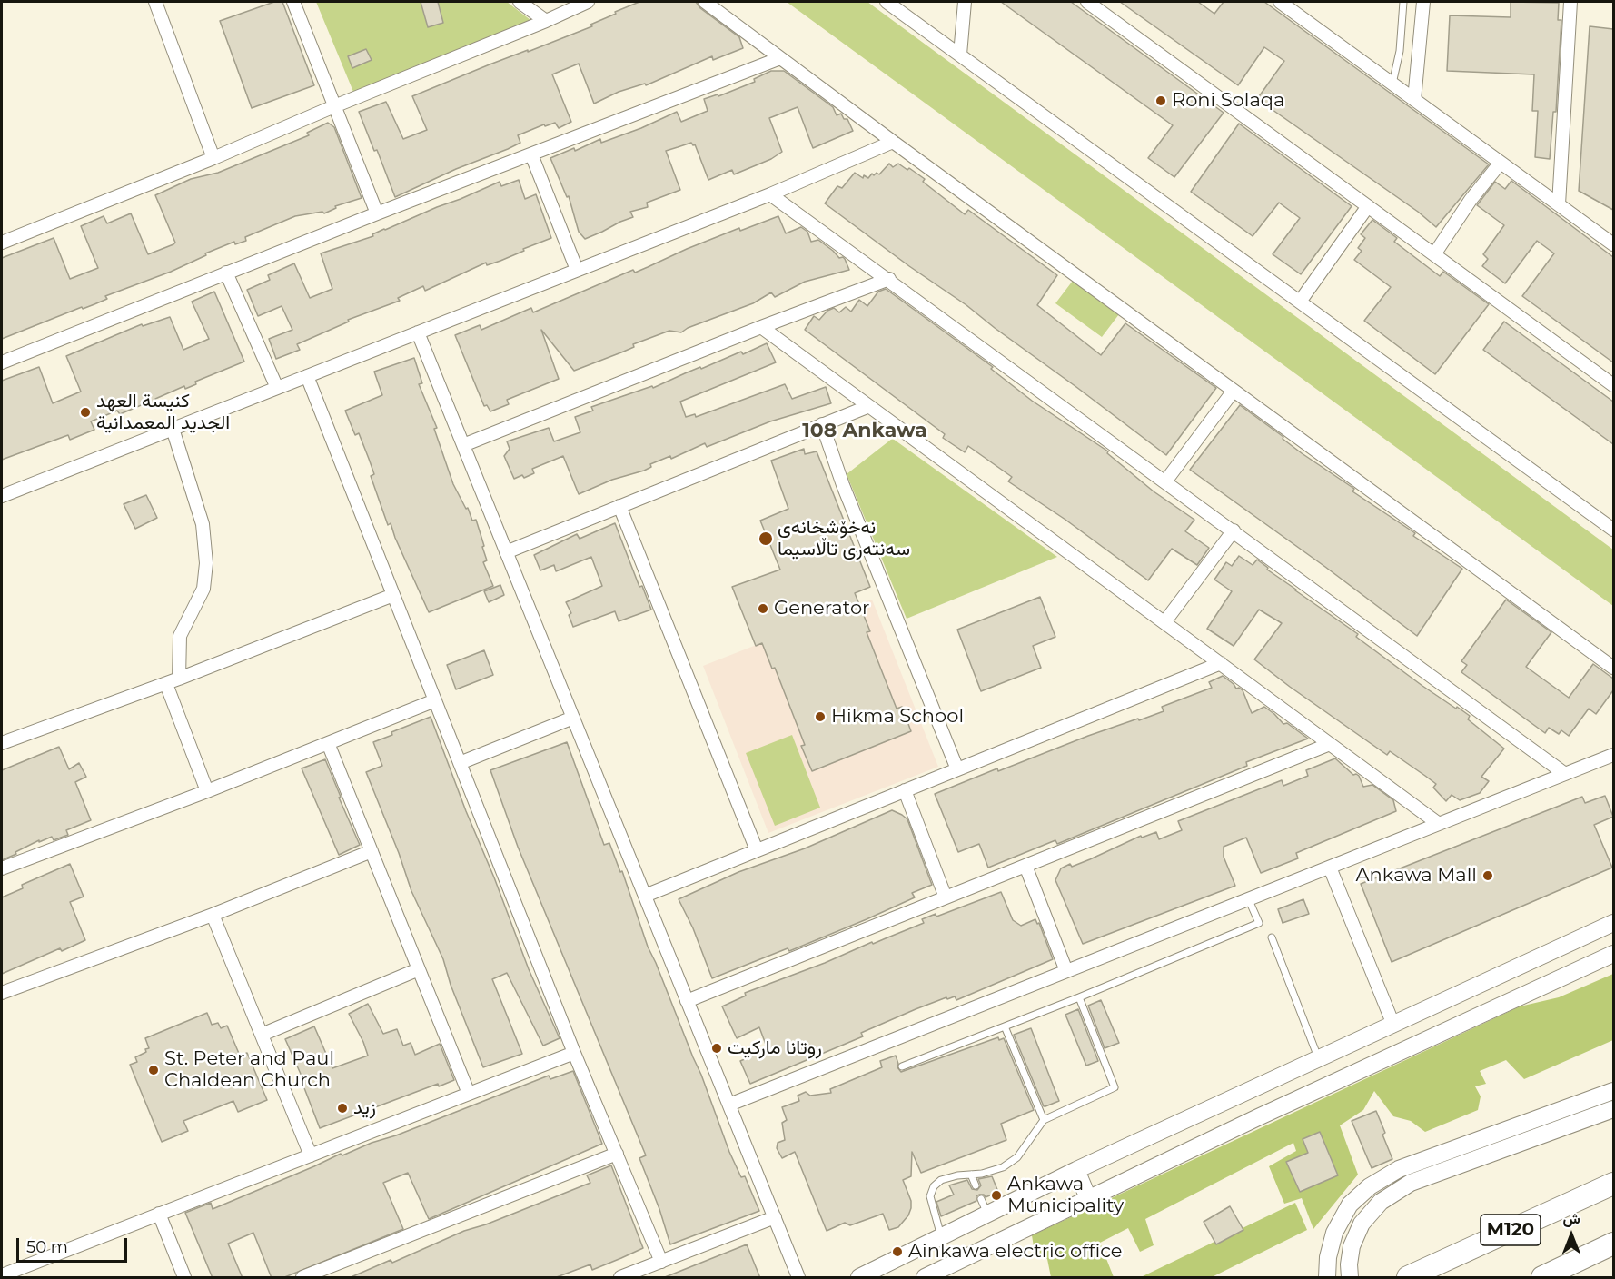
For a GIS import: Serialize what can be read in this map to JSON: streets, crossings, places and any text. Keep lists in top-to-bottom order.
{
  "streets": {
    "highway": ["M120"]
  },
  "districts": ["108 Ankawa"],
  "places": [
    "Roni Solaqa",
    "كنيسة العهد الجديد المعمدانية",
    "نەخۆشخانەی سەنتەری تاڵاسیما",
    "Generator",
    "Hikma School",
    "Ankawa Mall",
    "روتانا ماركيت",
    "St. Peter and Paul Chaldean Church",
    "زيد",
    "Ankawa Municipality",
    "Ainkawa electric office"
  ],
  "scale_bar": "50 m",
  "north": "top"
}
